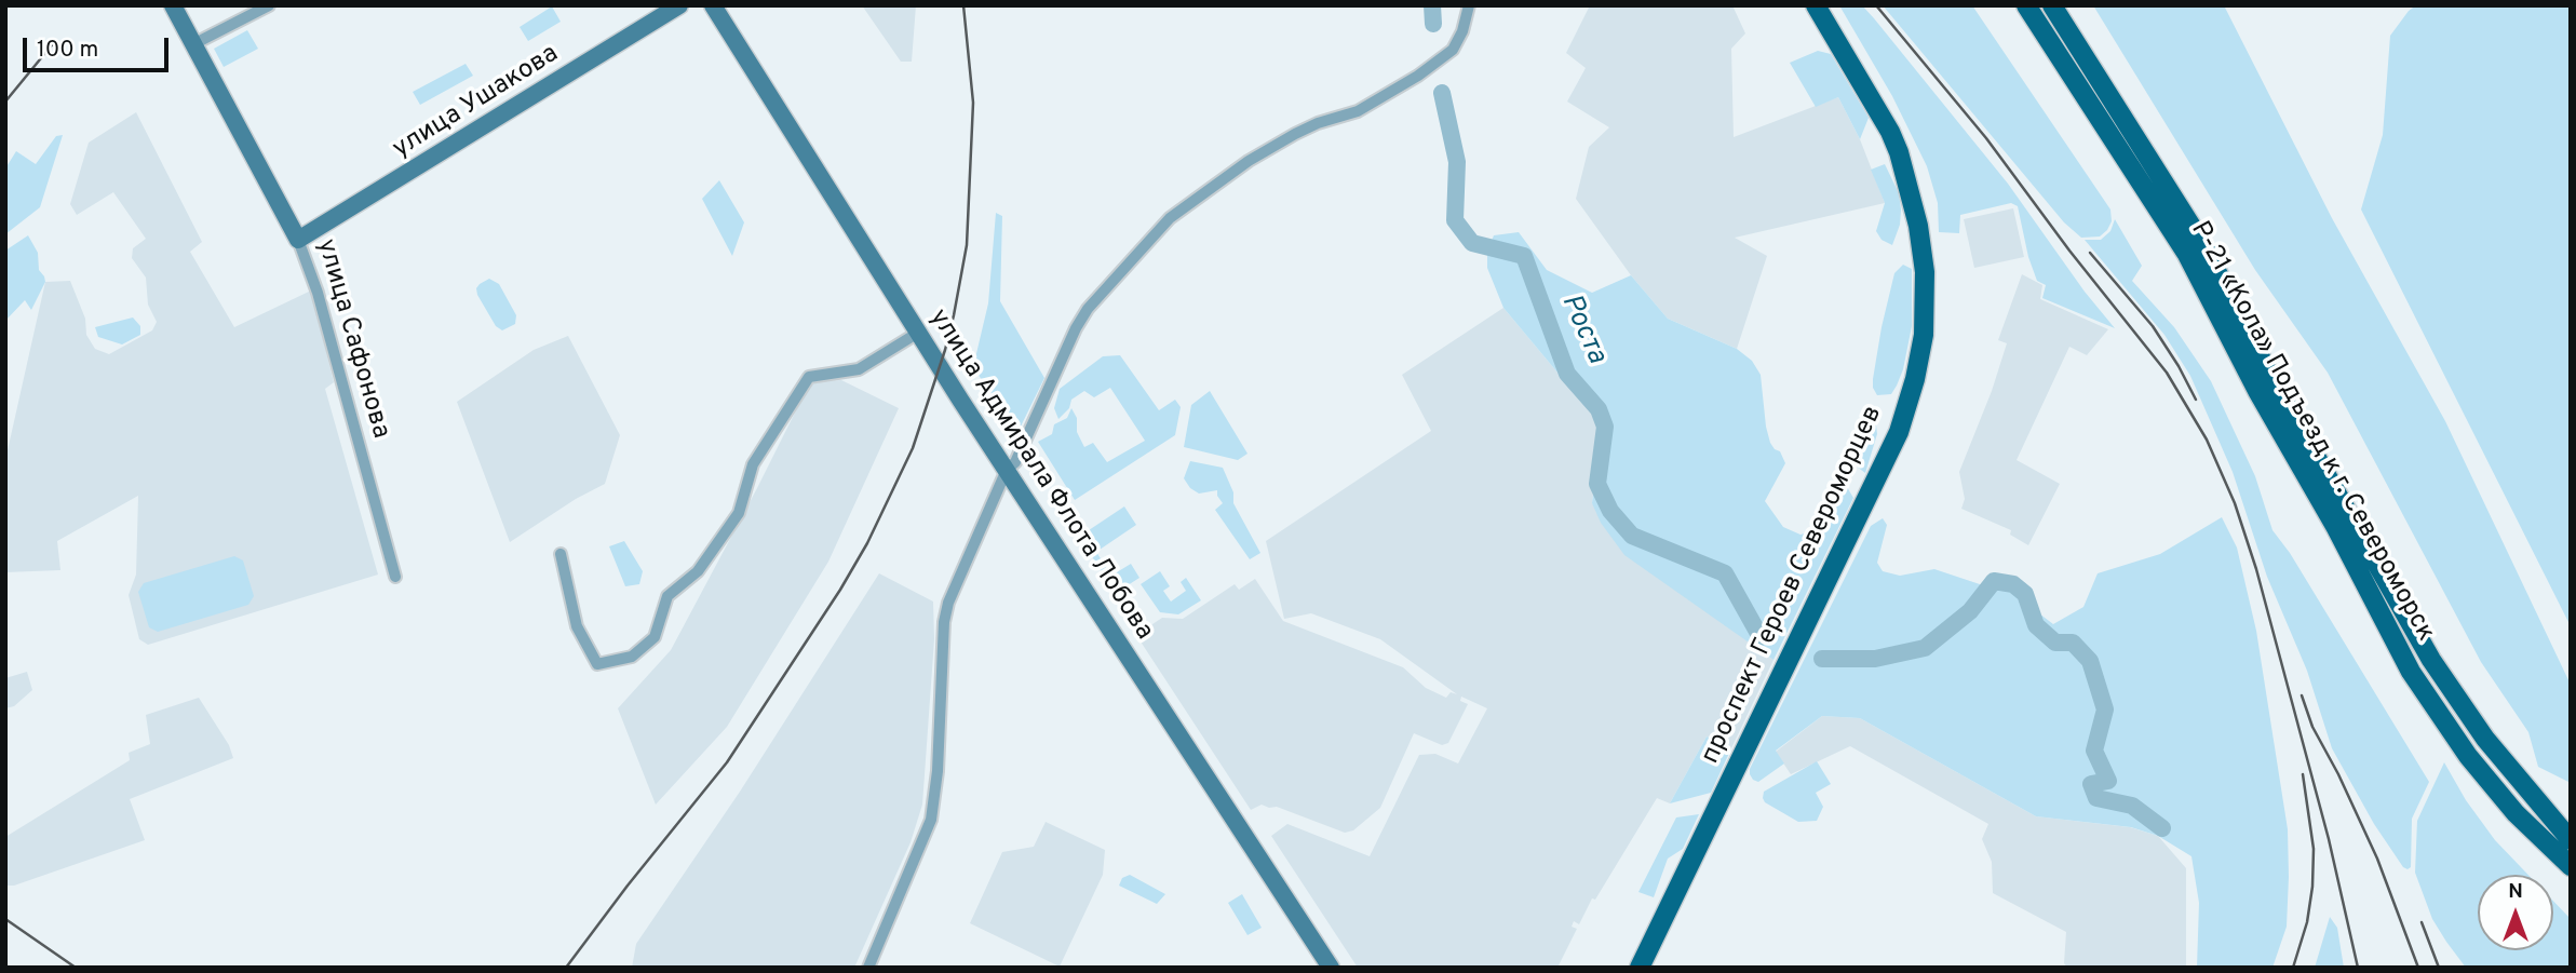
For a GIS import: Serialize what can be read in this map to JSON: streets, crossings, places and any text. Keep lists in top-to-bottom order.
{
  "streets": {
    "main road": ["Р-21 «Кола» Подъезд к г. Североморск", "проспект Героев Североморцев"],
    "street": ["улица Ушакова", "улица Сафонова", "улица Адмирала Флота Лобова"]
  },
  "crossings": [
    ["улица Ушакова", "улица Сафонова"]
  ],
  "water": ["Роста"],
  "scale_bar": "100 m",
  "north": "top"
}
